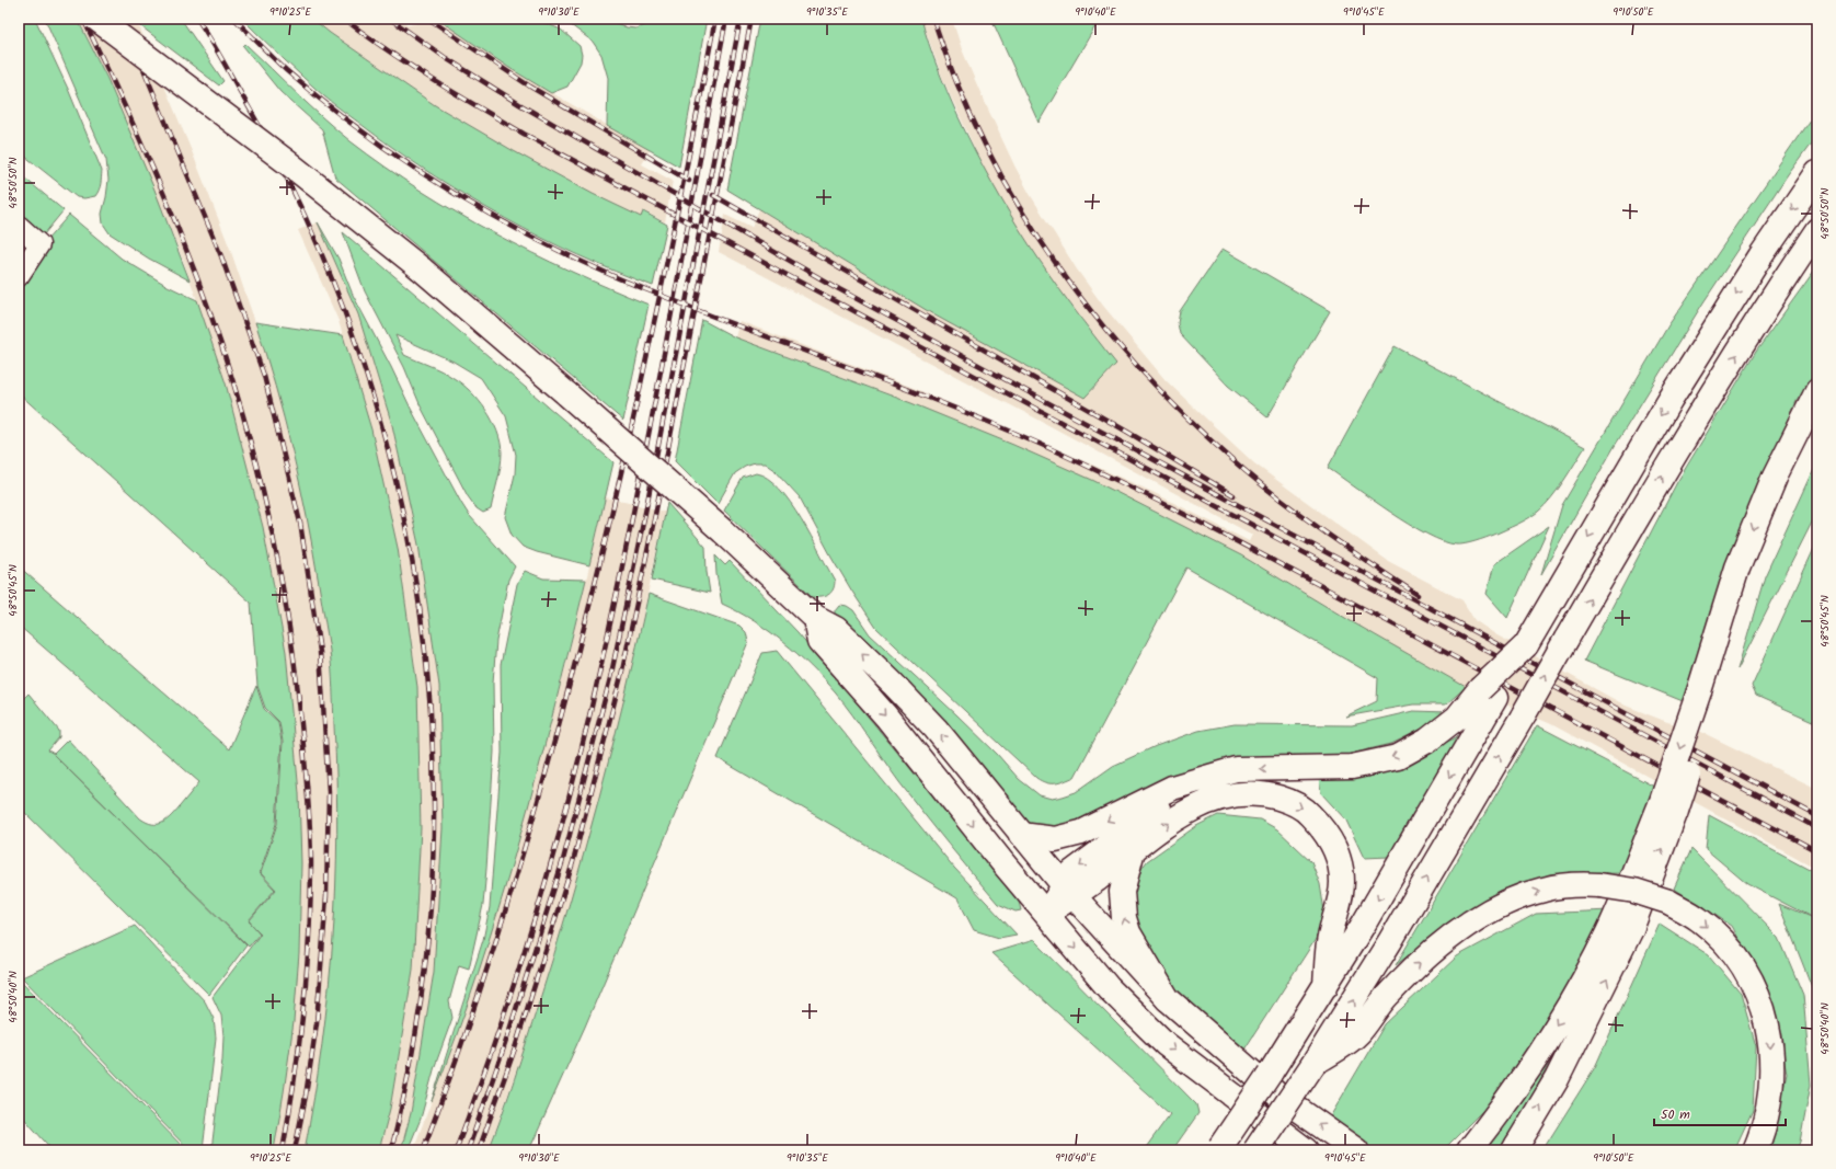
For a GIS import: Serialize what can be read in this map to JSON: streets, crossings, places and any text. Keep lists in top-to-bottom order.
{
  "scale_bar": "50 m",
  "coordinates": [
    "9°10'25\"E",
    "9°10'30\"E",
    "9°10'35\"E",
    "9°10'40\"E",
    "9°10'45\"E",
    "9°10'50\"E",
    "48°50'50\"N",
    "48°50'45\"N",
    "48°50'40\"N"
  ]
}
